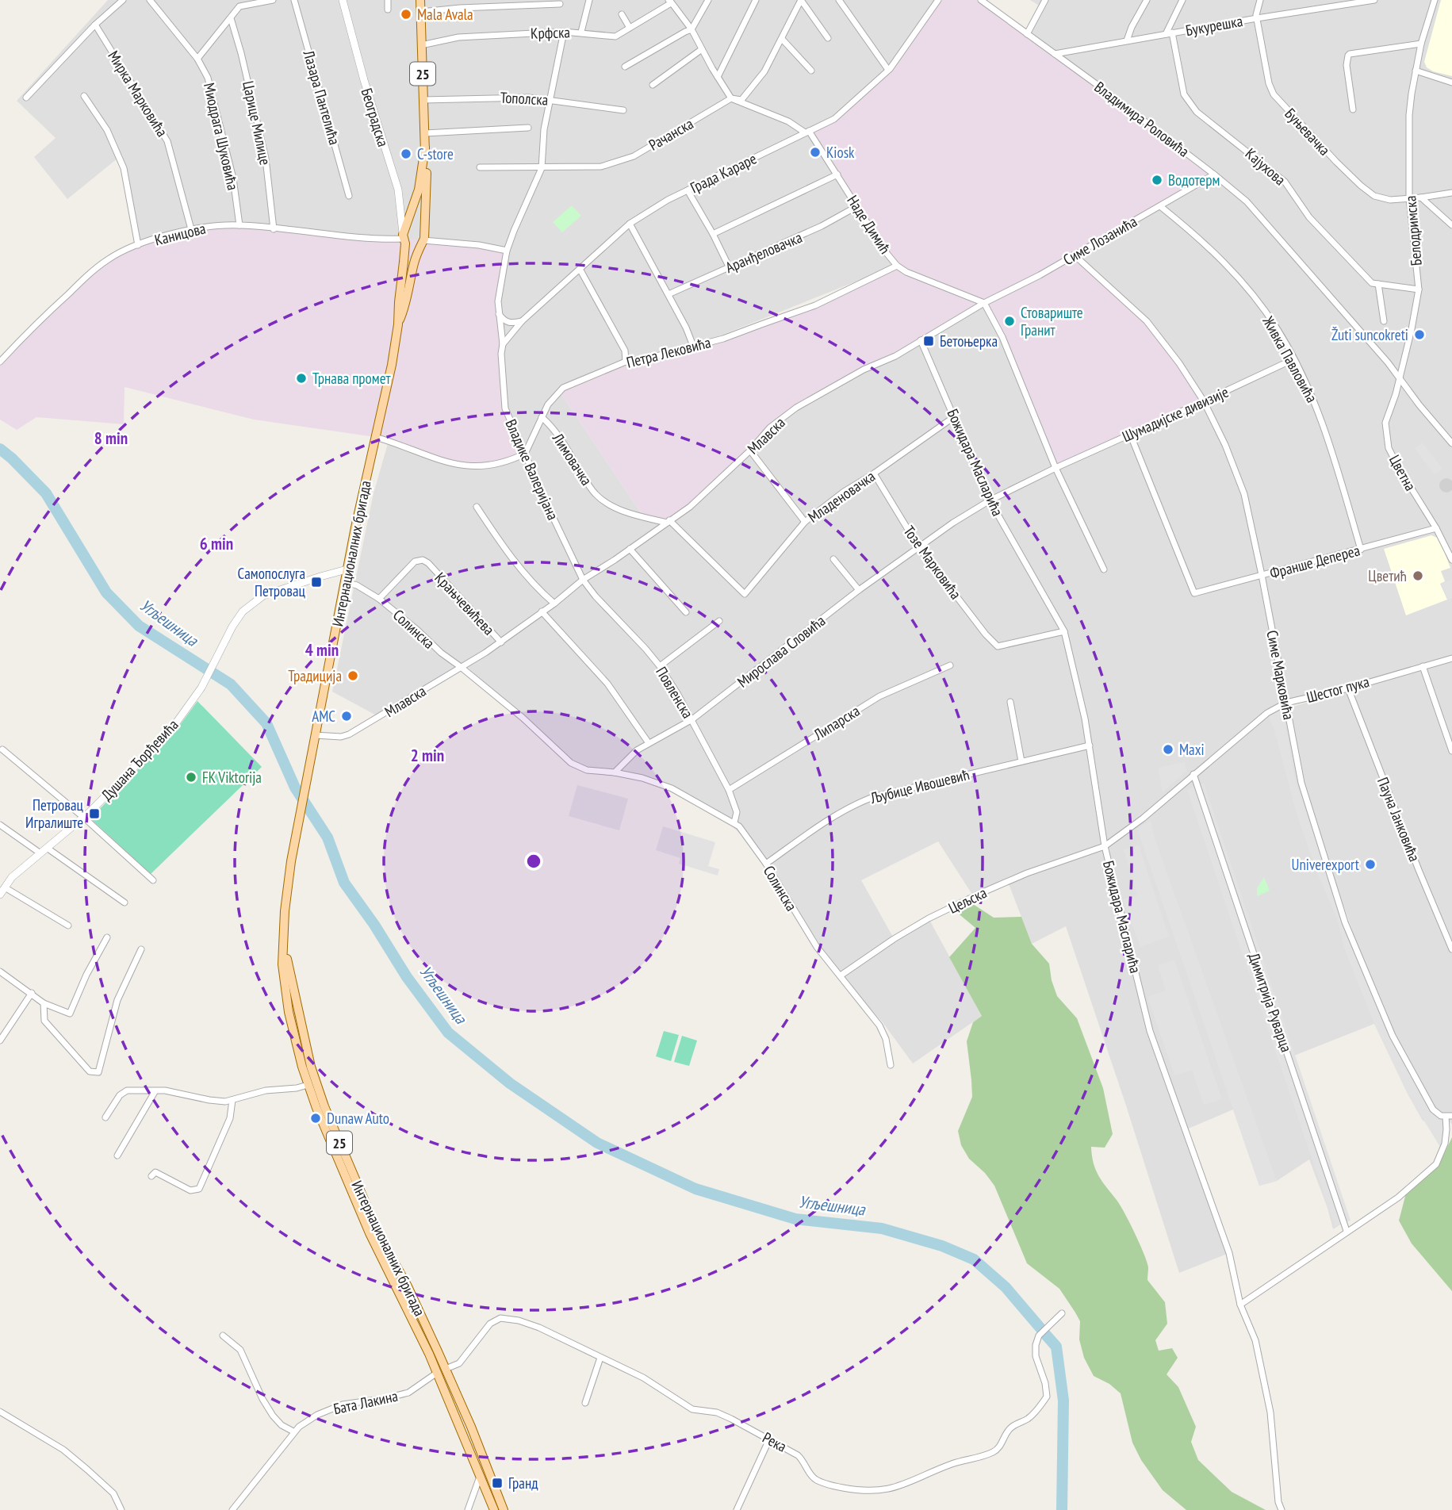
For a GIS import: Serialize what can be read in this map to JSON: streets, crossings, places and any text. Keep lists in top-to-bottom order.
{
  "streets": {
    "main road": ["25", "Интернационалних бригада"],
    "street": [
      "Букурешка",
      "Крфска",
      "Мирка Марковића",
      "Лазара Пантелића",
      "Тополска",
      "Београдска",
      "Владимира Роловића",
      "Царице Милице",
      "Буњевачка",
      "Рачанска",
      "Миодрага Шуковића",
      "Кајухова",
      "Града Караре",
      "Наде Димић",
      "Белодримска",
      "Каницова",
      "Симе Лозанића",
      "Аранђеловачка",
      "Петра Лековића",
      "Живка Павловића",
      "Шумадијске дивизије",
      "Млавска",
      "Лимовачка",
      "Божидара Масларића",
      "Владике Валеријана",
      "Цветна",
      "Младеновачка",
      "Франше Депереа",
      "Тозе Марковића",
      "Крањчевићева",
      "Солинска",
      "Мирослава Словића",
      "Симе Марковића",
      "Шестог пука",
      "Повленска",
      "Липарска",
      "Душана Ђорђевића",
      "Љубице Ивошевић",
      "Пауна Јанковића",
      "Цељска",
      "Димитрија Руварца",
      "Бата Лакина",
      "Река"
    ]
  },
  "crossings": [
    ["Букурешка", "Владимира Роловића"],
    ["Букурешка", "Буњевачка"],
    ["Букурешка", "Кајухова"],
    ["Крфска", "25"],
    ["Крфска", "Владике Валеријана"],
    ["25", "Тополска"],
    ["25", "Београдска"],
    ["25", "Каницова"],
    ["25", "Интернационалних бригада"],
    ["Мирка Марковића", "Каницова"],
    ["Тополска", "Владике Валеријана"],
    ["Београдска", "Каницова"],
    ["Београдска", "Интернационалних бригада"],
    ["Владимира Роловића", "Белодримска"],
    ["Владимира Роловића", "Симе Лозанића"],
    ["Владимира Роловића", "Цветна"],
    ["Царице Милице", "Каницова"],
    ["Буњевачка", "Белодримска"],
    ["Рачанска", "Наде Димић"],
    ["Рачанска", "Владике Валеријана"],
    ["Миодрага Шуковића", "Каницова"],
    ["Кајухова", "Белодримска"],
    ["Града Караре", "Наде Димић"],
    ["Града Караре", "Владике Валеријана"],
    ["Наде Димић", "Симе Лозанића"],
    ["Наде Димић", "Аранђеловачка"],
    ["Наде Димић", "Петра Лековића"],
    ["Наде Димић", "Млавска"],
    ["Белодримска", "Цветна"],
    ["Каницова", "Интернационалних бригада"],
    ["Симе Лозанића", "Живка Павловића"],
    ["Симе Лозанића", "Млавска"],
    ["Симе Лозанића", "Симе Марковића"],
    ["Петра Лековића", "Лимовачка"],
    ["Петра Лековића", "Владике Валеријана"],
    ["Живка Павловића", "Шумадијске дивизије"],
    ["Живка Павловића", "Франше Депереа"],
    ["Шумадијске дивизије", "Франше Депереа"],
    ["Шумадијске дивизије", "Мирослава Словића"],
    ["Шумадијске дивизије", "Симе Марковића"],
    ["Млавска", "Лимовачка"],
    ["Млавска", "Божидара Масларића"],
    ["Млавска", "Владике Валеријана"],
    ["Млавска", "Младеновачка"],
    ["Млавска", "Интернационалних бригада"],
    ["Млавска", "Крањчевићева"],
    ["Млавска", "Солинска"],
    ["Млавска", "Повленска"],
    ["Лимовачка", "Младеновачка"],
    ["Божидара Масларића", "Младеновачка"],
    ["Божидара Масларића", "Тозе Марковића"],
    ["Божидара Масларића", "Мирослава Словића"],
    ["Божидара Масларића", "Шестог пука"],
    ["Божидара Масларића", "Љубице Ивошевић"],
    ["Божидара Масларића", "Цељска"],
    ["Владике Валеријана", "Повленска"],
    ["Цветна", "Франше Депереа"],
    ["Младеновачка", "Тозе Марковића"],
    ["Интернационалних бригада", "Солинска"],
    ["Интернационалних бригада", "Душана Ђорђевића"],
    ["Интернационалних бригада", "Бата Лакина"],
    ["Франше Депереа", "Симе Марковића"],
    ["Тозе Марковића", "Мирослава Словића"],
    ["Крањчевићева", "Солинска"],
    ["Солинска", "Повленска"],
    ["Солинска", "Љубице Ивошевић"],
    ["Солинска", "Цељска"],
    ["Мирослава Словића", "Повленска"],
    ["Симе Марковића", "Шестог пука"],
    ["Шестог пука", "Пауна Јанковића"],
    ["Шестог пука", "Цељска"],
    ["Шестог пука", "Димитрија Руварца"],
    ["Повленска", "Липарска"],
    ["Бата Лакина", "Река"]
  ],
  "water": ["Угљешница"],
  "places": {
    "other": [
      "Mala Avala",
      "Kiosk",
      "C-store",
      "Водотерм",
      "Стовариште Гранит",
      "Žuti suncokreti",
      "Трнава промет",
      "Цветић",
      "Традиција",
      "AMC",
      "Maxi",
      "FK Viktorija",
      "Univerexport",
      "Dunaw Auto"
    ],
    "transit": [
      "Бетоњерка",
      "Самопослуга Петровац",
      "Петровац Игралиште",
      "Гранд"
    ]
  },
  "rings": [
    "8 min",
    "6 min",
    "4 min",
    "2 min"
  ]
}
